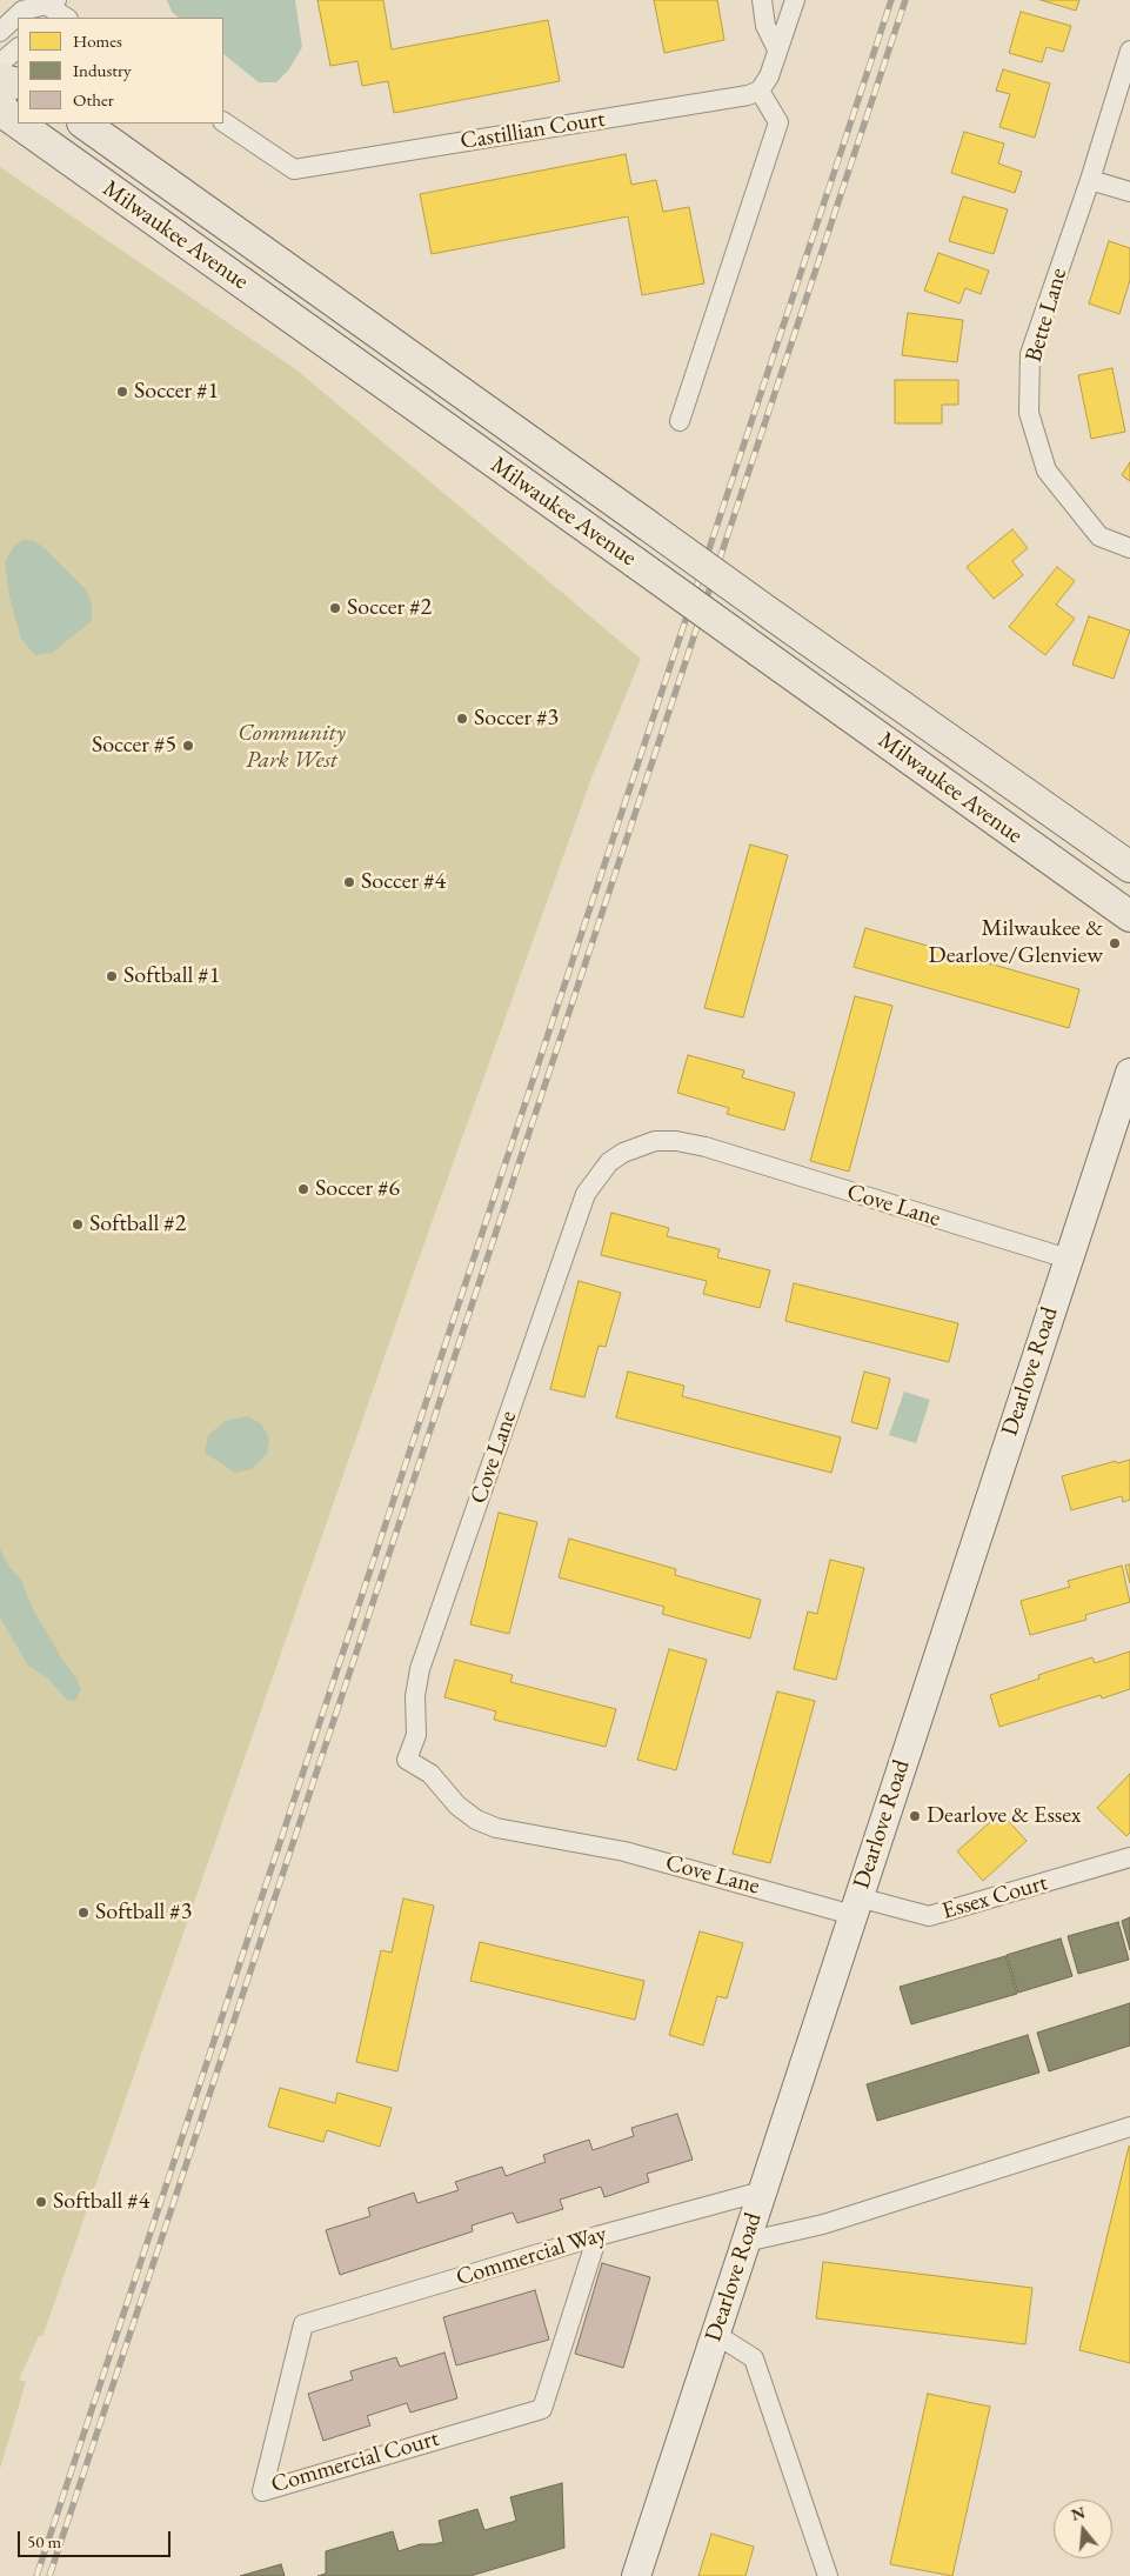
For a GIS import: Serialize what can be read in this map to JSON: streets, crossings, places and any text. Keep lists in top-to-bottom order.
{
  "streets": {
    "main road": ["Milwaukee Avenue", "Dearlove Road"],
    "street": [
      "Castillian Court",
      "Bette Lane",
      "Cove Lane",
      "Essex Court",
      "Commercial Way",
      "Commercial Court"
    ]
  },
  "crossings": [
    ["Cove Lane", "Dearlove Road"],
    ["Cove Lane", "Essex Court"],
    ["Dearlove Road", "Essex Court"],
    ["Dearlove Road", "Commercial Way"],
    ["Commercial Way", "Commercial Court"]
  ],
  "parks": ["Community Park West"],
  "places": [
    "Soccer #1",
    "Soccer #2",
    "Soccer #3",
    "Soccer #5",
    "Soccer #4",
    "Milwaukee & Dearlove/Glenview",
    "Softball #1",
    "Soccer #6",
    "Softball #2",
    "Dearlove & Essex",
    "Softball #3",
    "Softball #4"
  ],
  "legend": ["Homes", "Industry", "Other"],
  "scale_bar": "50 m",
  "north": "top"
}
